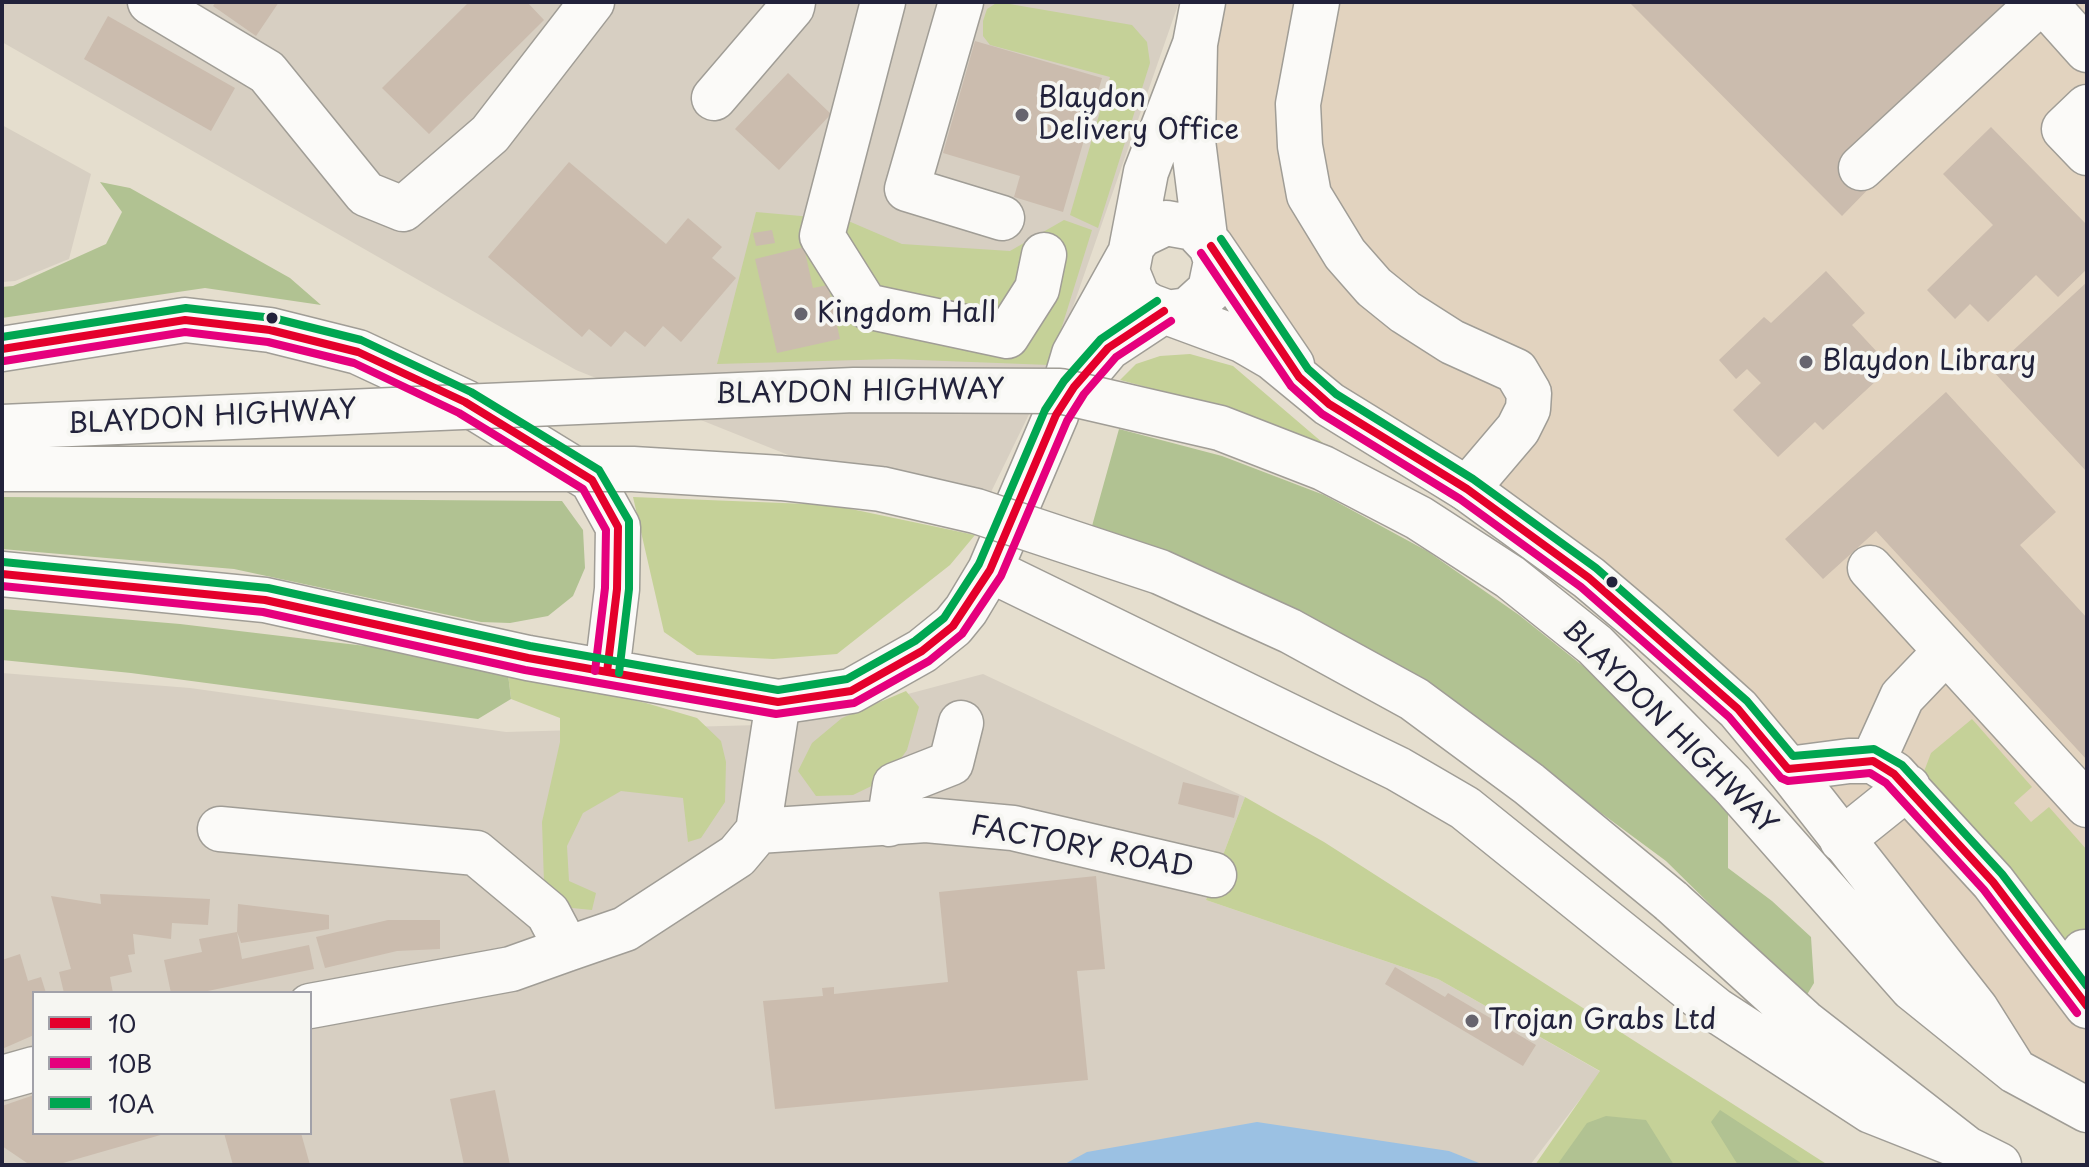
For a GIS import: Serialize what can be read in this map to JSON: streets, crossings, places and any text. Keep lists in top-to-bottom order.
{
  "streets": {
    "main road": ["BLAYDON HIGHWAY", "FACTORY ROAD"]
  },
  "places": [
    "Blaydon Delivery Office",
    "Kingdom Hall",
    "Blaydon Library",
    "Trojan Grabs Ltd"
  ],
  "lines": ["transit line 10A", "transit line 10", "transit line 10B"],
  "legend": ["10", "10B", "10A"]
}
